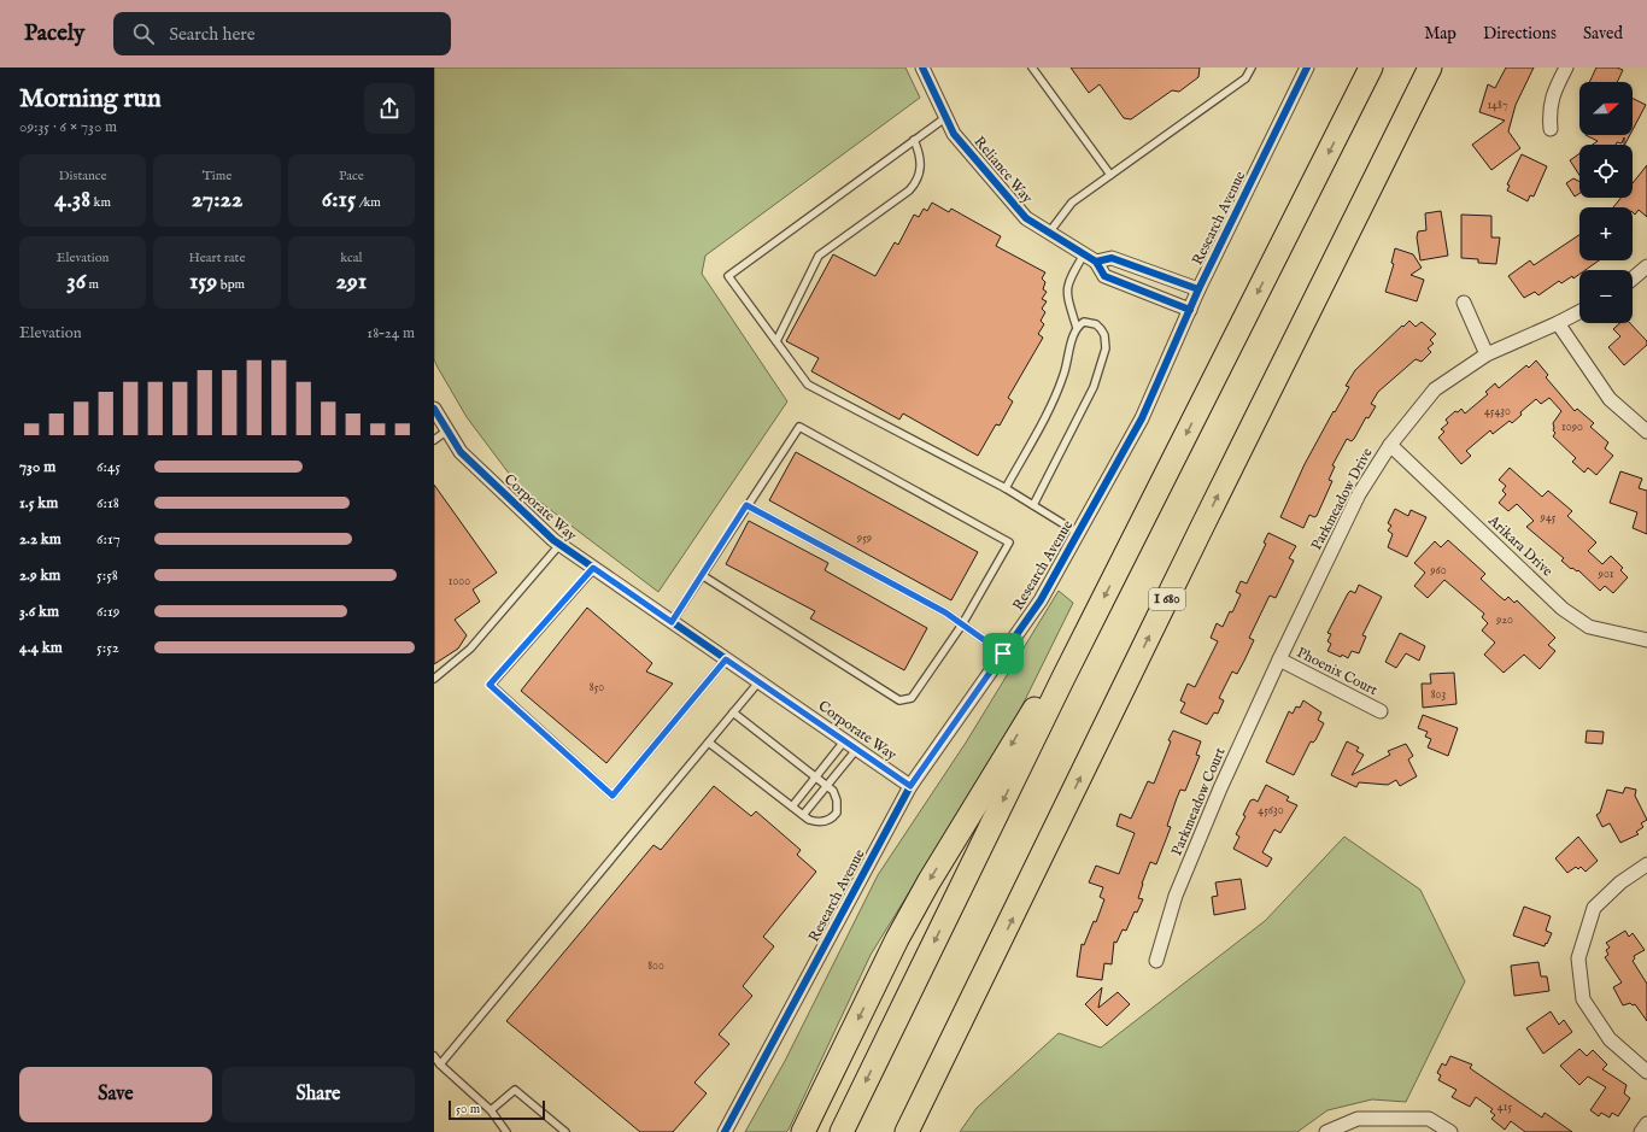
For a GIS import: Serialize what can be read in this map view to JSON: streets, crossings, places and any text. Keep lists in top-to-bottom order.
{
  "streets": {
    "highway": ["I 680"],
    "street": [
      "Reliance Way",
      "Research Avenue",
      "Parkmeadow Drive",
      "Corporate Way",
      "Arikara Drive",
      "Phoenix Court",
      "Parkmeadow Court"
    ]
  },
  "crossings": [
    ["Reliance Way", "Research Avenue"],
    ["Research Avenue", "Corporate Way"],
    ["Parkmeadow Drive", "Arikara Drive"],
    ["Parkmeadow Drive", "Phoenix Court"],
    ["Parkmeadow Drive", "Parkmeadow Court"],
    ["Phoenix Court", "Parkmeadow Court"]
  ],
  "house_numbers": [
    "1487",
    "45430",
    "1090",
    "945",
    "959",
    "960",
    "901",
    "1000",
    "920",
    "850",
    "803",
    "45630",
    "800",
    "415"
  ],
  "scale_bar": "50 m",
  "north": "right",
  "page": {
    "header": "Pacely",
    "search": "Search here",
    "nav": ["Map", "Directions", "Saved"],
    "heading": ["Morning run", "09:35 · 6 × 730 m"],
    "map_buttons": ["+", "−"],
    "stats": [
      ["Distance", "4.38 km"],
      ["Time", "27:22"],
      ["Pace", "6:15 /km"],
      ["Elevation", "36 m"],
      ["Heart rate", "159 bpm"],
      ["kcal", "291"]
    ],
    "chart": ["Elevation", "18–24 m"],
    "list": [
      {
        "name": "730 m",
        "note": "6:45"
      },
      {
        "name": "1.5 km",
        "note": "6:18"
      },
      {
        "name": "2.2 km",
        "note": "6:17"
      },
      {
        "name": "2.9 km",
        "note": "5:58"
      },
      {
        "name": "3.6 km",
        "note": "6:19"
      },
      {
        "name": "4.4 km",
        "note": "5:52"
      }
    ],
    "buttons": ["Save", "Share"],
    "scale": "50 m"
  }
}
